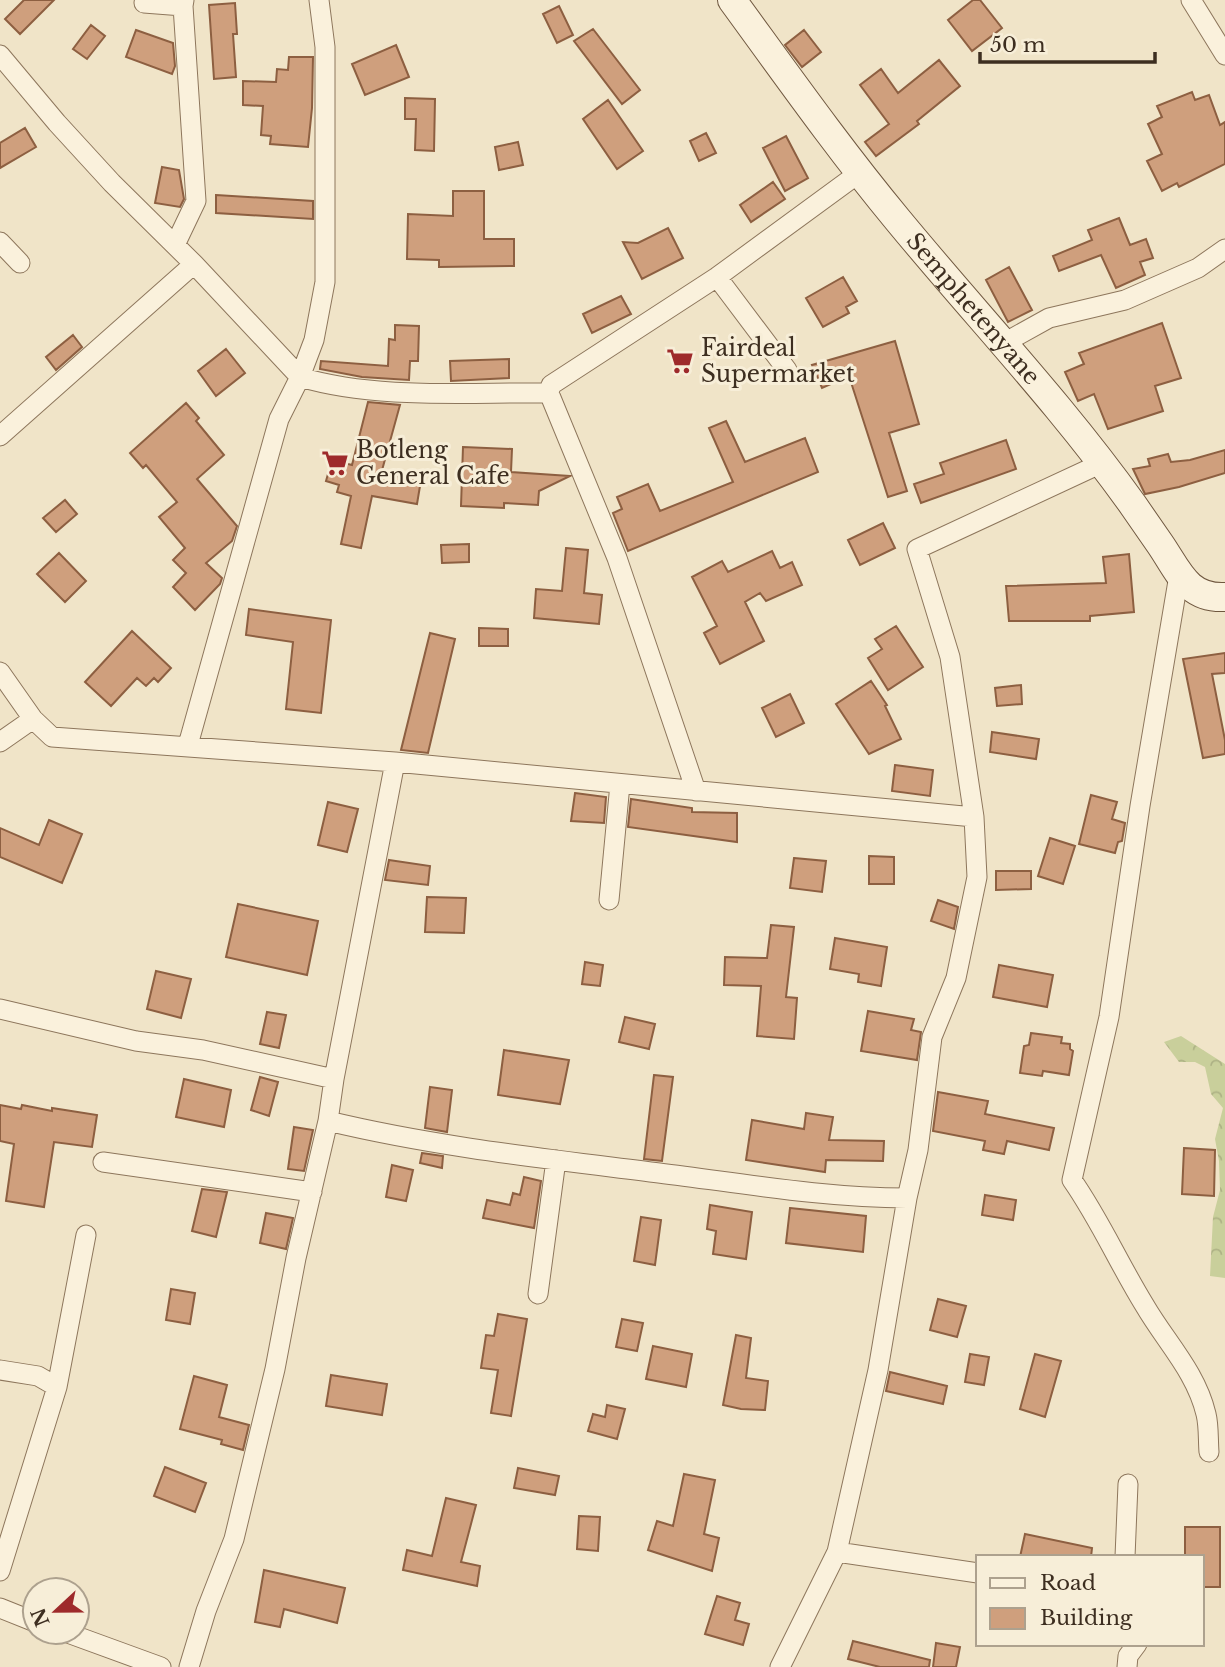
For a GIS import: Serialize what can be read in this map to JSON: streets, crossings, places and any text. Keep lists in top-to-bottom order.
{
  "streets": {
    "main road": ["Semphetenyane"]
  },
  "places": {
    "supermarket": ["Fairdeal Supermarket", "Botleng General Cafe"]
  },
  "legend": ["Road", "Building"],
  "scale_bar": "50 m",
  "north": "left"
}
